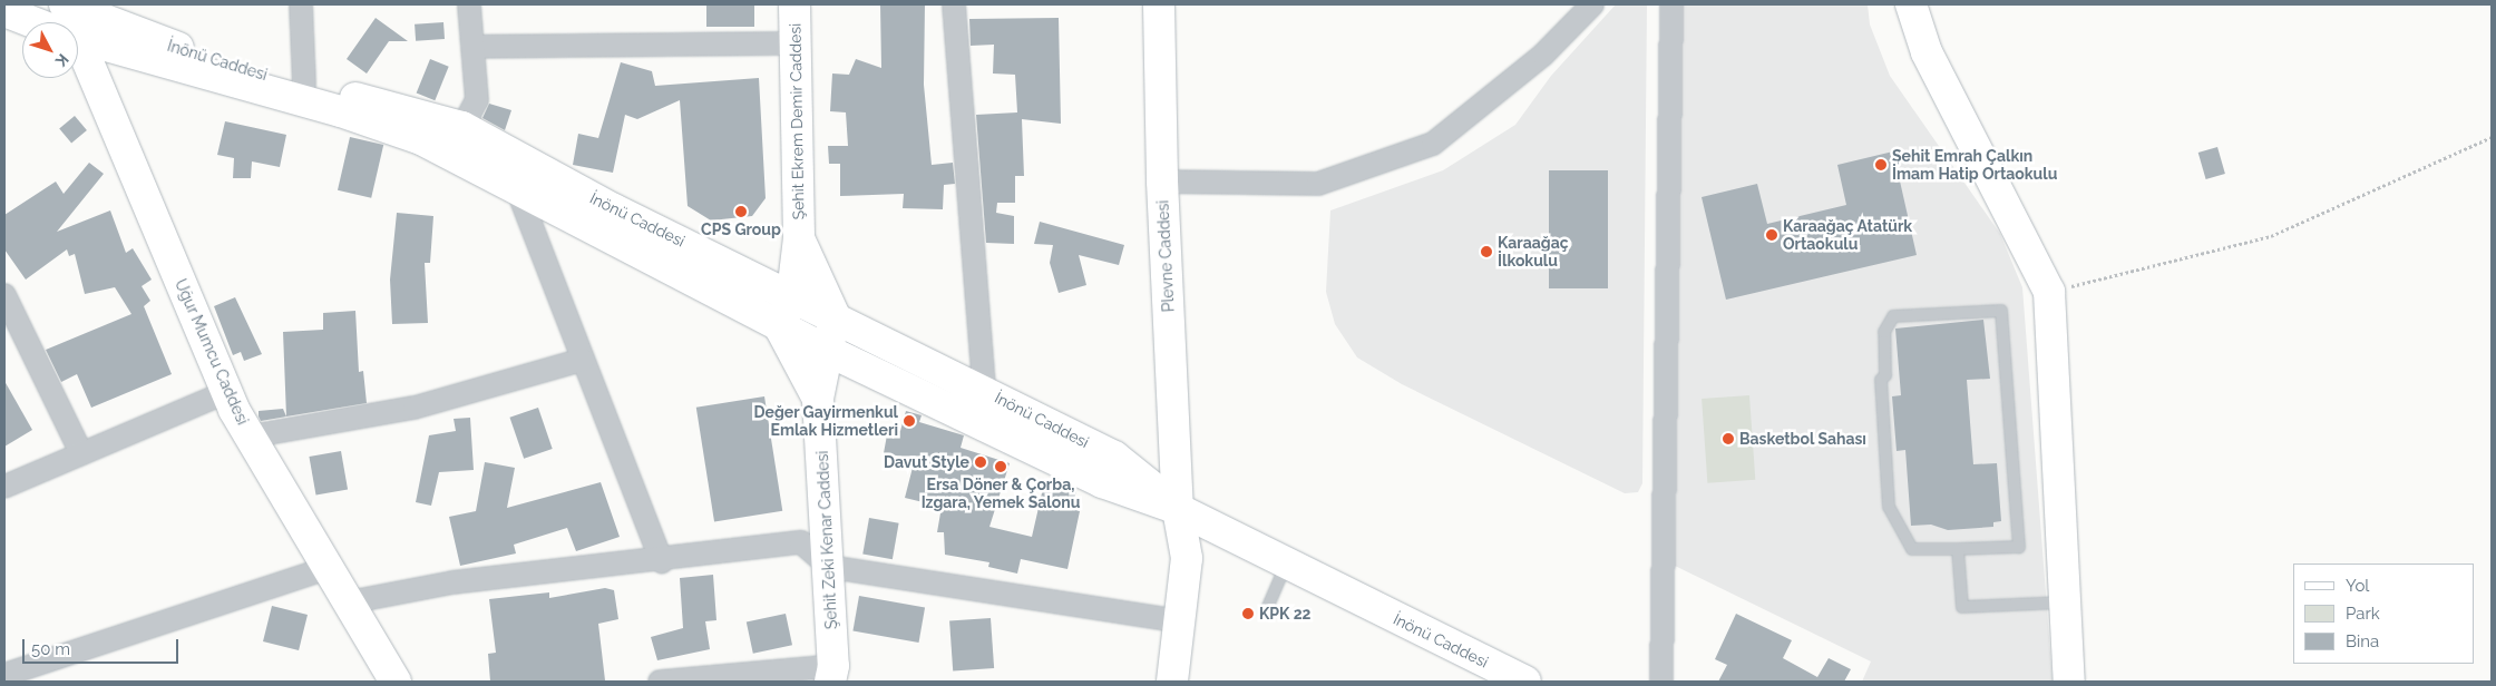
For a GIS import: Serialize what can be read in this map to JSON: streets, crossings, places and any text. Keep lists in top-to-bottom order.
{
  "streets": {
    "street": [
      "İnönü Caddesi",
      "Şehit Ekrem Demir Caddesi",
      "Plevne Caddesi",
      "Uğur Mumcu Caddesi",
      "Şehit Zeki Kenar Caddesi"
    ]
  },
  "crossings": [
    ["İnönü Caddesi", "Şehit Ekrem Demir Caddesi"],
    ["İnönü Caddesi", "Plevne Caddesi"]
  ],
  "places": [
    "Şehit Emrah Çalkın İmam Hatip Ortaokulu",
    "CPS Group",
    "Karaağaç Atatürk Ortaokulu",
    "Karaağaç İlkokulu",
    "Değer Gayirmenkul Emlak Hizmetleri",
    "Basketbol Sahası",
    "Davut Style",
    "Ersa Döner & Çorba, Izgara, Yemek Salonu",
    "KPK 22"
  ],
  "legend": ["Yol", "Park", "Bina"],
  "scale_bar": "50 m",
  "north": "bottom right"
}
